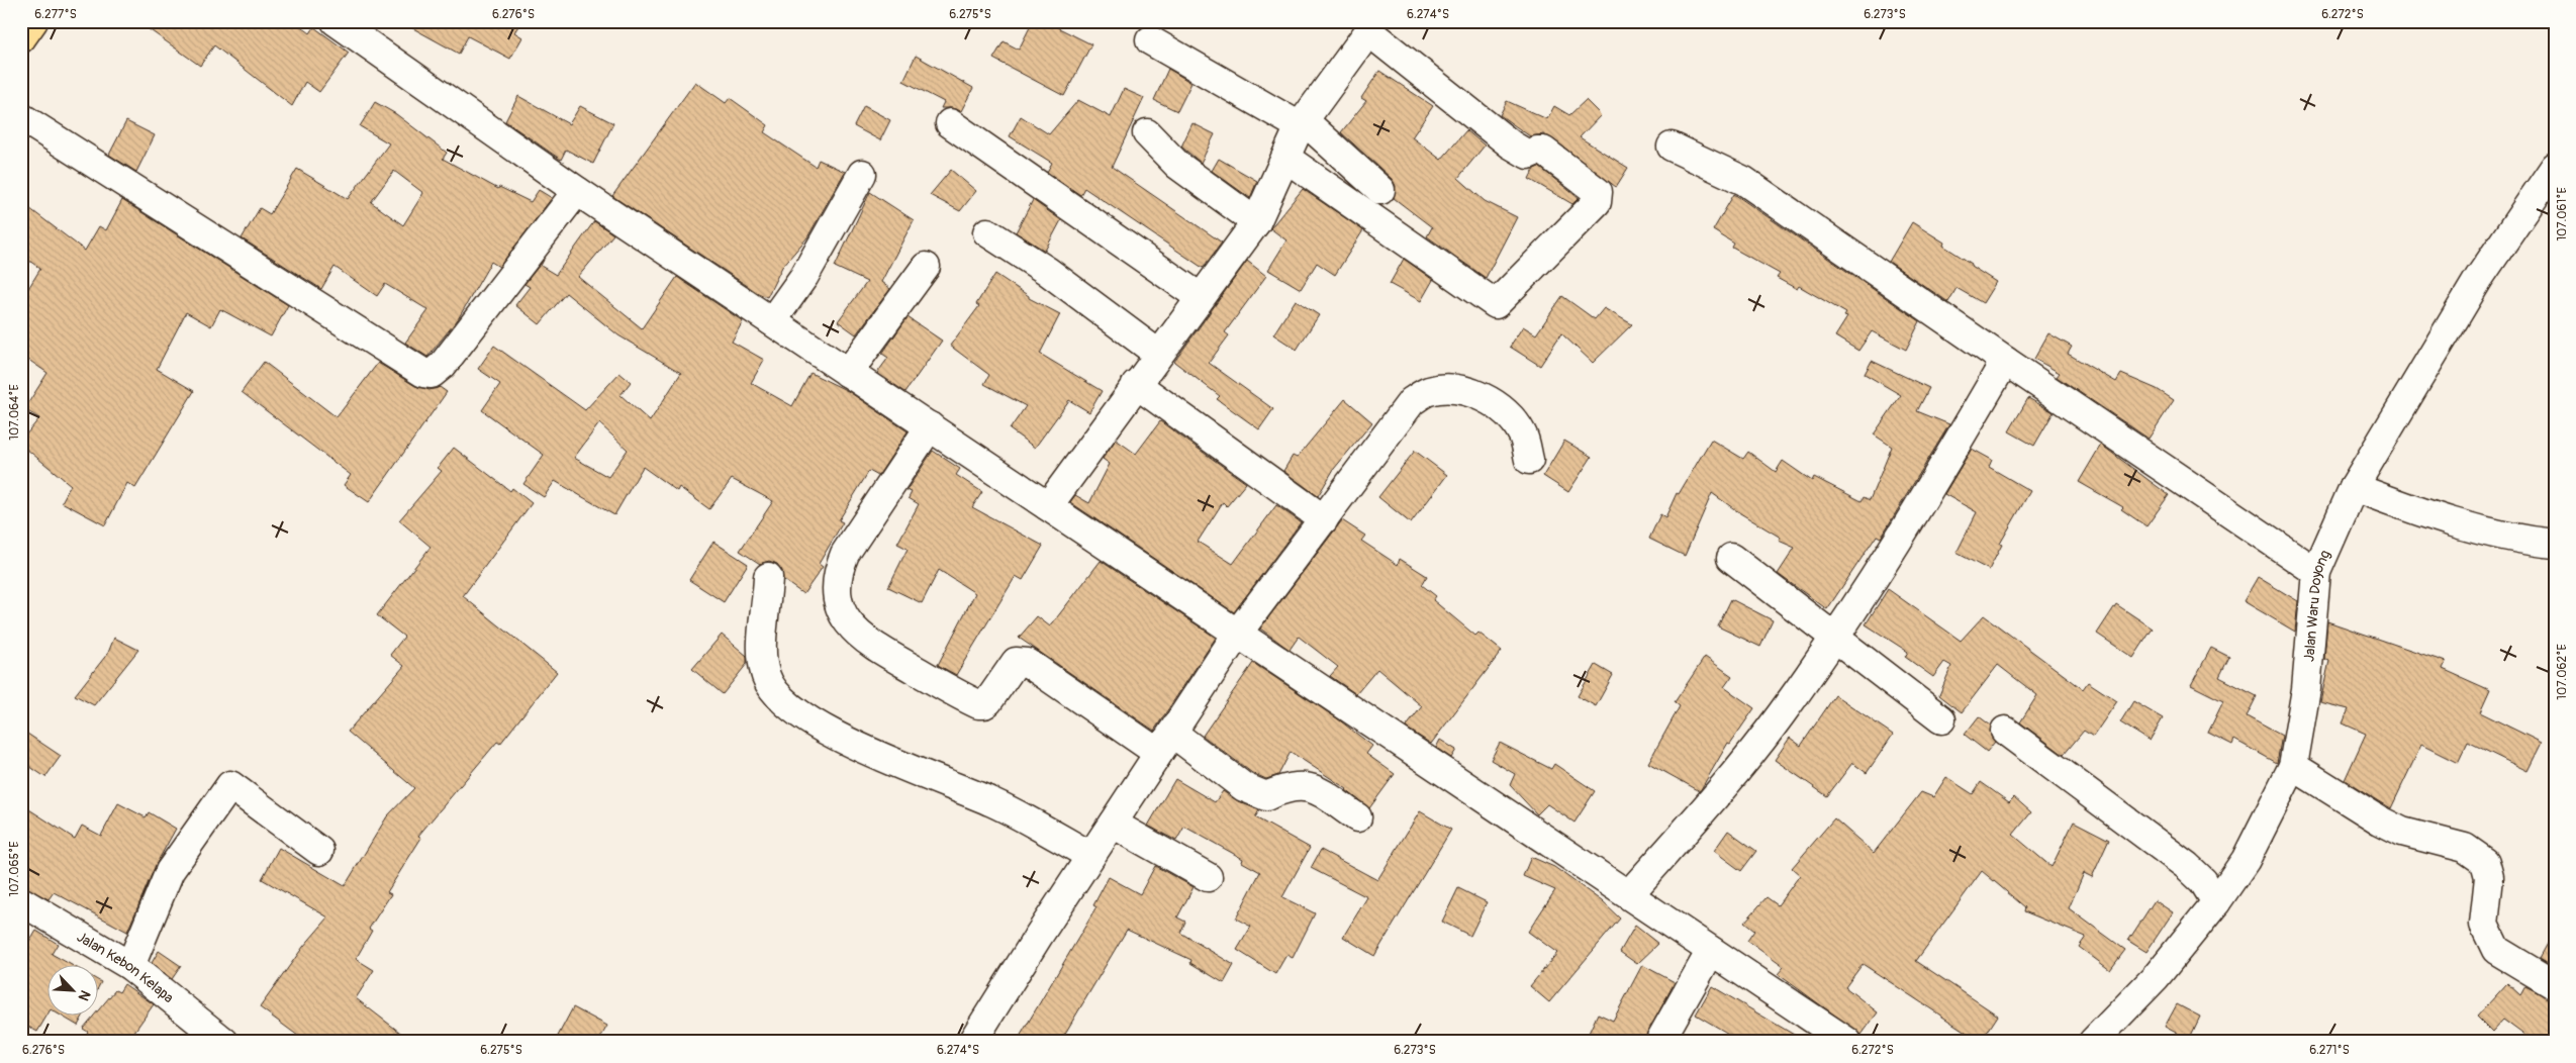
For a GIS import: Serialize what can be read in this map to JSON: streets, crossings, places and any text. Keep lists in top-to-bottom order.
{
  "streets": {
    "street": ["Jalan Waru Doyong", "Jalan Kebon Kelapa"]
  },
  "north": "bottom right",
  "coordinates": [
    "6.277°S",
    "6.276°S",
    "6.275°S",
    "6.274°S",
    "6.273°S",
    "6.272°S",
    "107.061°E",
    "107.064°E",
    "107.062°E",
    "107.065°E",
    "6.271°S"
  ]
}
